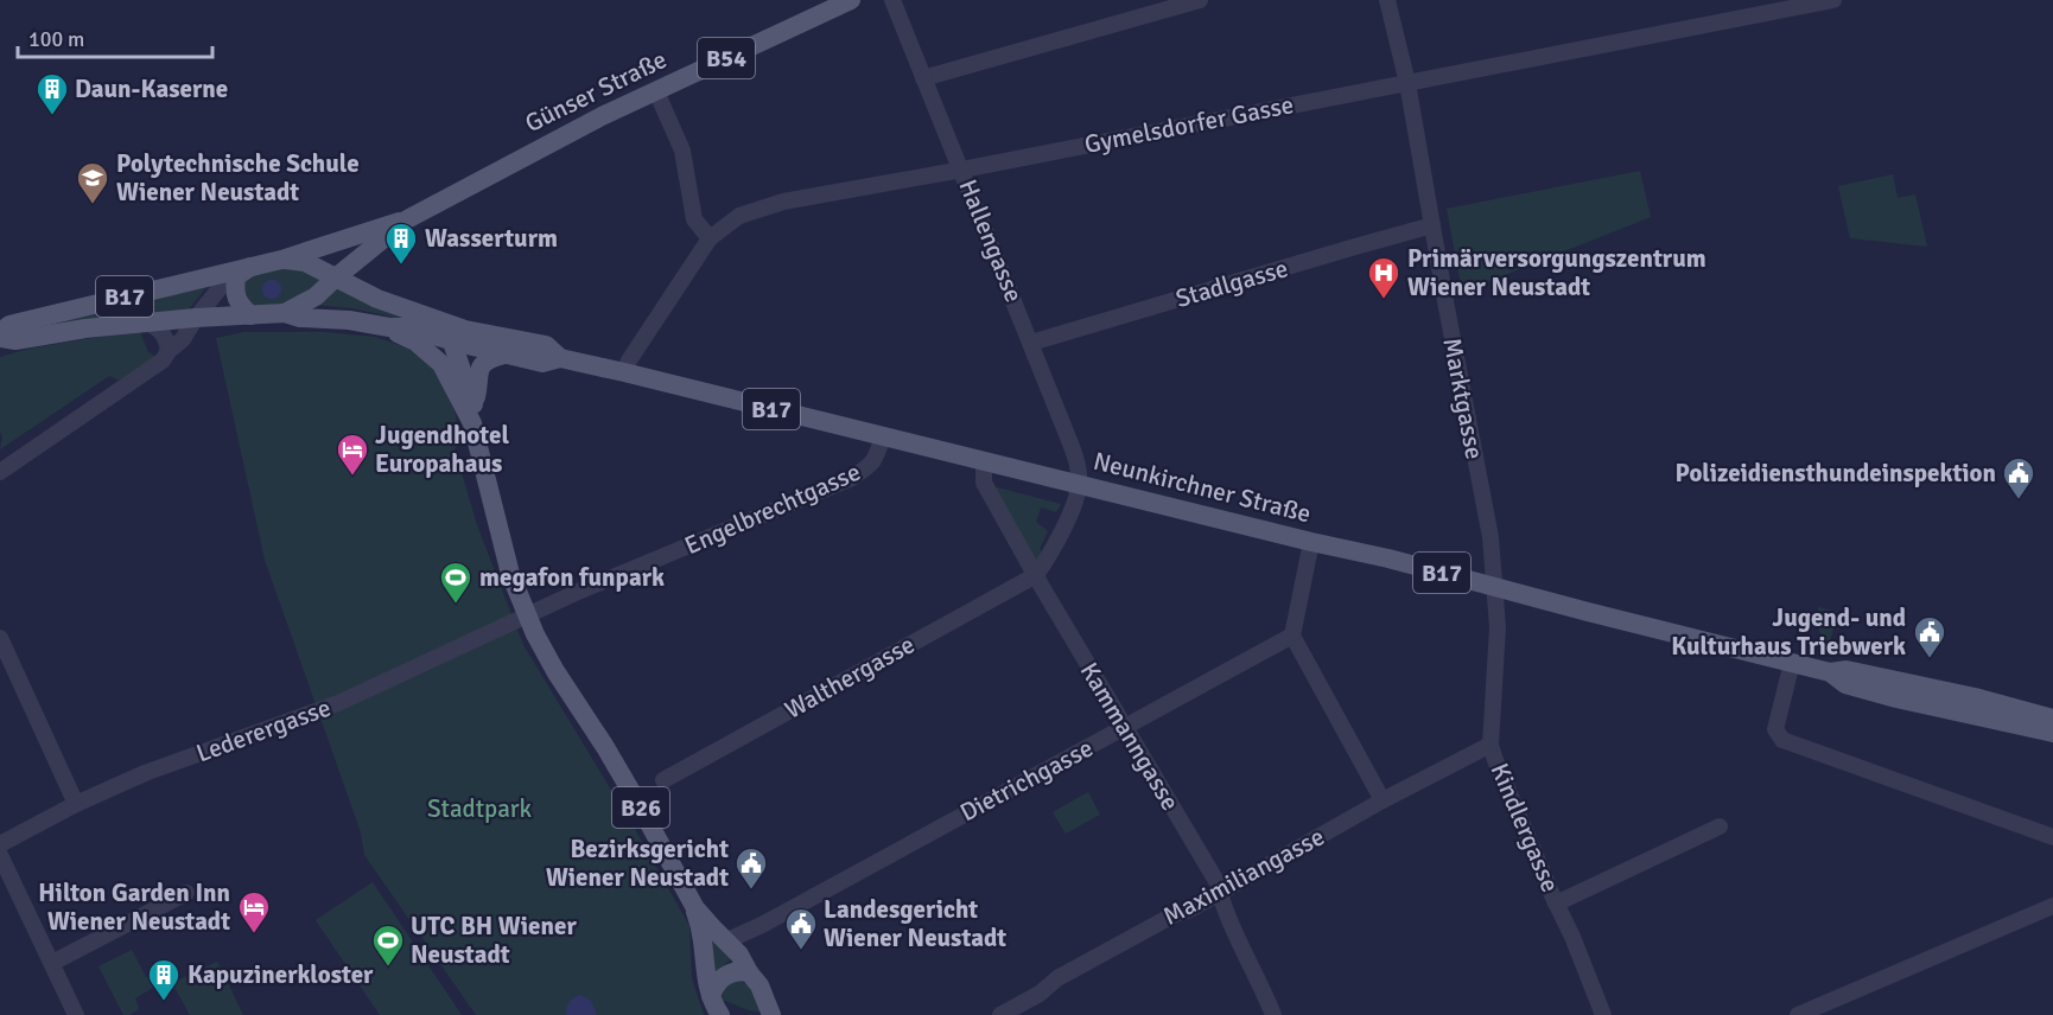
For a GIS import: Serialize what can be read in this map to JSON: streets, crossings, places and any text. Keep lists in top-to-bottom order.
{
  "streets": {
    "main road": [
      "B54",
      "Günser Straße",
      "B17",
      "Neunkirchner Straße",
      "B26"
    ],
    "street": [
      "Gymelsdorfer Gasse",
      "Hallengasse",
      "Stadlgasse",
      "Marktgasse",
      "Engelbrechtgasse",
      "Walthergasse",
      "Lederergasse",
      "Kammanngasse",
      "Dietrichgasse",
      "Kindlergasse",
      "Maximiliangasse"
    ]
  },
  "crossings": [
    ["B54", "Günser Straße"],
    ["B54", "B17"],
    ["Gymelsdorfer Gasse", "Hallengasse"],
    ["Gymelsdorfer Gasse", "Marktgasse"],
    ["Gymelsdorfer Gasse", "Neunkirchner Straße"],
    ["Hallengasse", "Stadlgasse"],
    ["Hallengasse", "Neunkirchner Straße"],
    ["Stadlgasse", "Marktgasse"],
    ["B17", "Neunkirchner Straße"],
    ["B17", "B26"],
    ["Marktgasse", "Neunkirchner Straße"],
    ["Marktgasse", "Kindlergasse"],
    ["Neunkirchner Straße", "Engelbrechtgasse"],
    ["Neunkirchner Straße", "Kammanngasse"],
    ["Neunkirchner Straße", "B26"],
    ["Neunkirchner Straße", "Kindlergasse"],
    ["Engelbrechtgasse", "Lederergasse"],
    ["Engelbrechtgasse", "B26"],
    ["Walthergasse", "Kammanngasse"],
    ["Lederergasse", "B26"],
    ["Kammanngasse", "Dietrichgasse"],
    ["Kammanngasse", "Maximiliangasse"],
    ["Dietrichgasse", "B26"],
    ["Kindlergasse", "Maximiliangasse"]
  ],
  "parks": ["Stadtpark"],
  "places": {
    "building": ["Daun-Kaserne", "Wasserturm", "Kapuzinerkloster"],
    "school or university": ["Polytechnische Schule Wiener Neustadt"],
    "hospital": ["Primärversorgungszentrum Wiener Neustadt"],
    "hotel": ["Jugendhotel Europahaus", "Hilton Garden Inn Wiener Neustadt"],
    "public building": [
      "Polizeidiensthundeinspektion",
      "Jugend- und Kulturhaus Triebwerk",
      "Bezirksgericht Wiener Neustadt",
      "Landesgericht Wiener Neustadt"
    ],
    "sports": ["megafon funpark", "UTC BH Wiener Neustadt"]
  },
  "scale_bar": "100 m"
}
